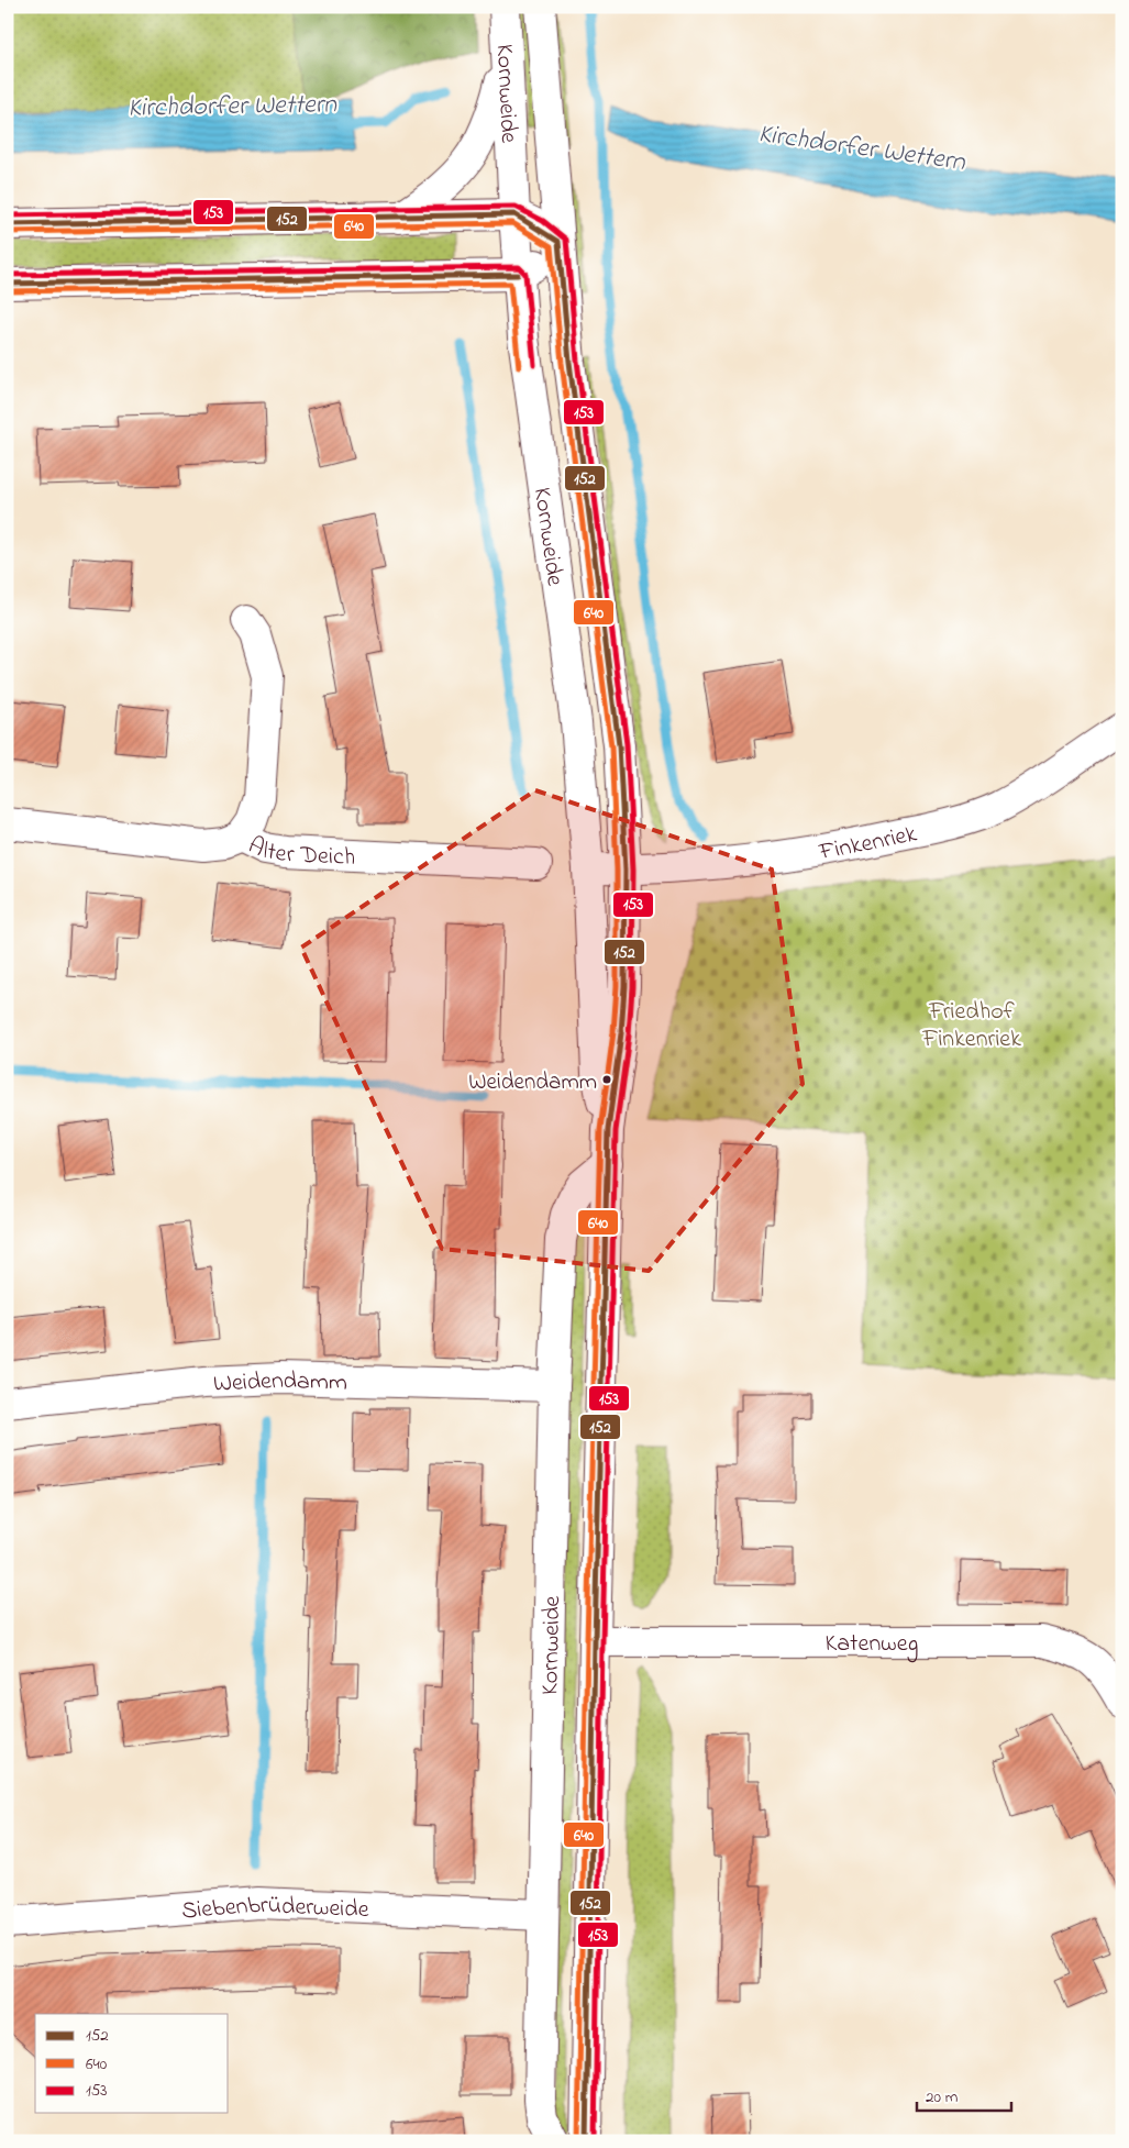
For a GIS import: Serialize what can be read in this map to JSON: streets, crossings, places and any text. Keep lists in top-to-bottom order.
{
  "streets": {
    "main road": [
      "Kornweide",
      "Finkenriek",
      "Alter Deich",
      "Weidendamm",
      "Katenweg",
      "Siebenbrüderweide"
    ]
  },
  "crossings": [
    ["Kornweide", "Finkenriek"],
    ["Kornweide", "Weidendamm"],
    ["Kornweide", "Katenweg"],
    ["Kornweide", "Siebenbrüderweide"]
  ],
  "water": ["Kirchdorfer Wettern"],
  "parks": ["Friedhof Finkenriek"],
  "places": ["Weidendamm"],
  "lines": ["transit line 153", "transit line 152", "transit line 640"],
  "legend": ["152", "640", "153"],
  "scale_bar": "20 m"
}
